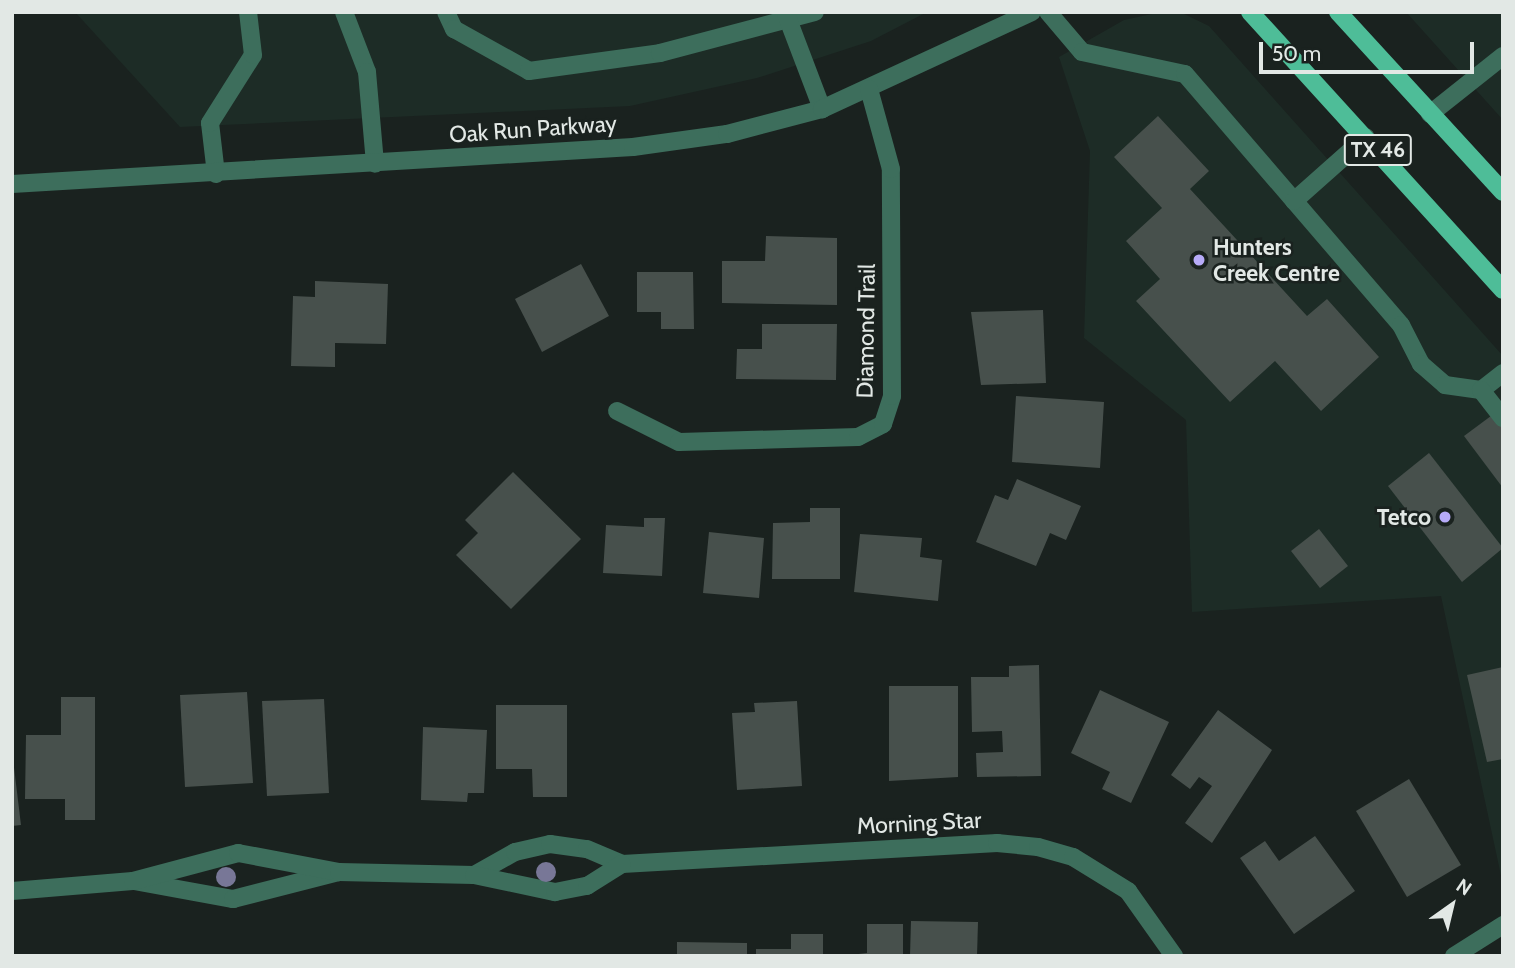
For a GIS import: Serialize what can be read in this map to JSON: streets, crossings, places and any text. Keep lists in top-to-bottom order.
{
  "streets": {
    "main road": ["TX 46"],
    "street": ["Oak Run Parkway", "Diamond Trail", "Morning Star"]
  },
  "crossings": [
    ["Oak Run Parkway", "Diamond Trail"]
  ],
  "places": ["Hunters Creek Centre", "Tetco"],
  "scale_bar": "50 m",
  "north": "top right"
}
